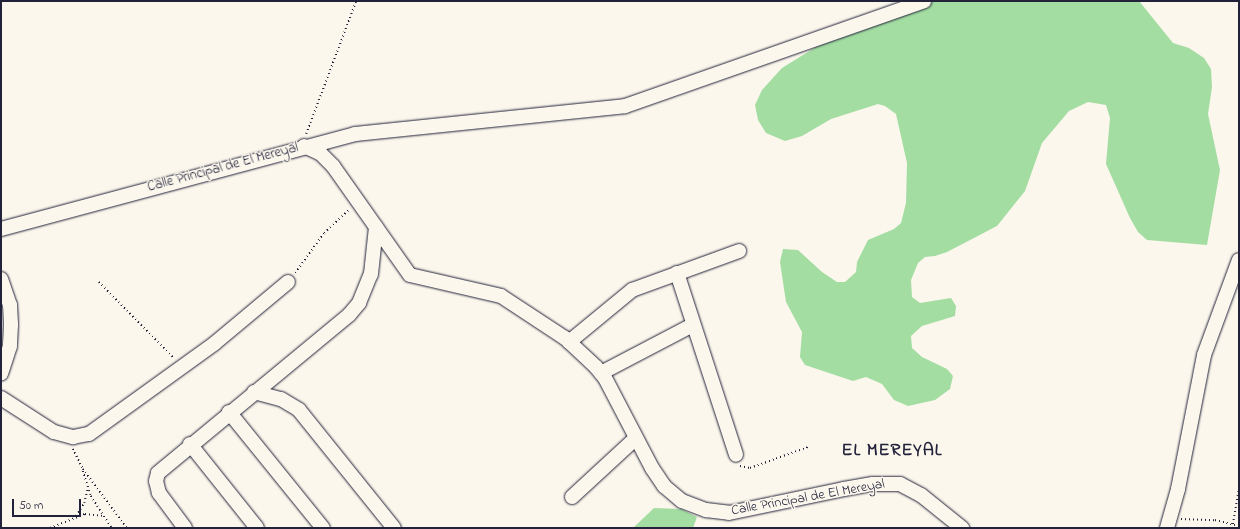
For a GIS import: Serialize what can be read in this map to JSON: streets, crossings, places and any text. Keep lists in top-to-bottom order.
{
  "streets": {
    "street": ["Calle Principal de El Mereyal"]
  },
  "districts": ["EL MEREYAL"],
  "scale_bar": "50 m"
}
